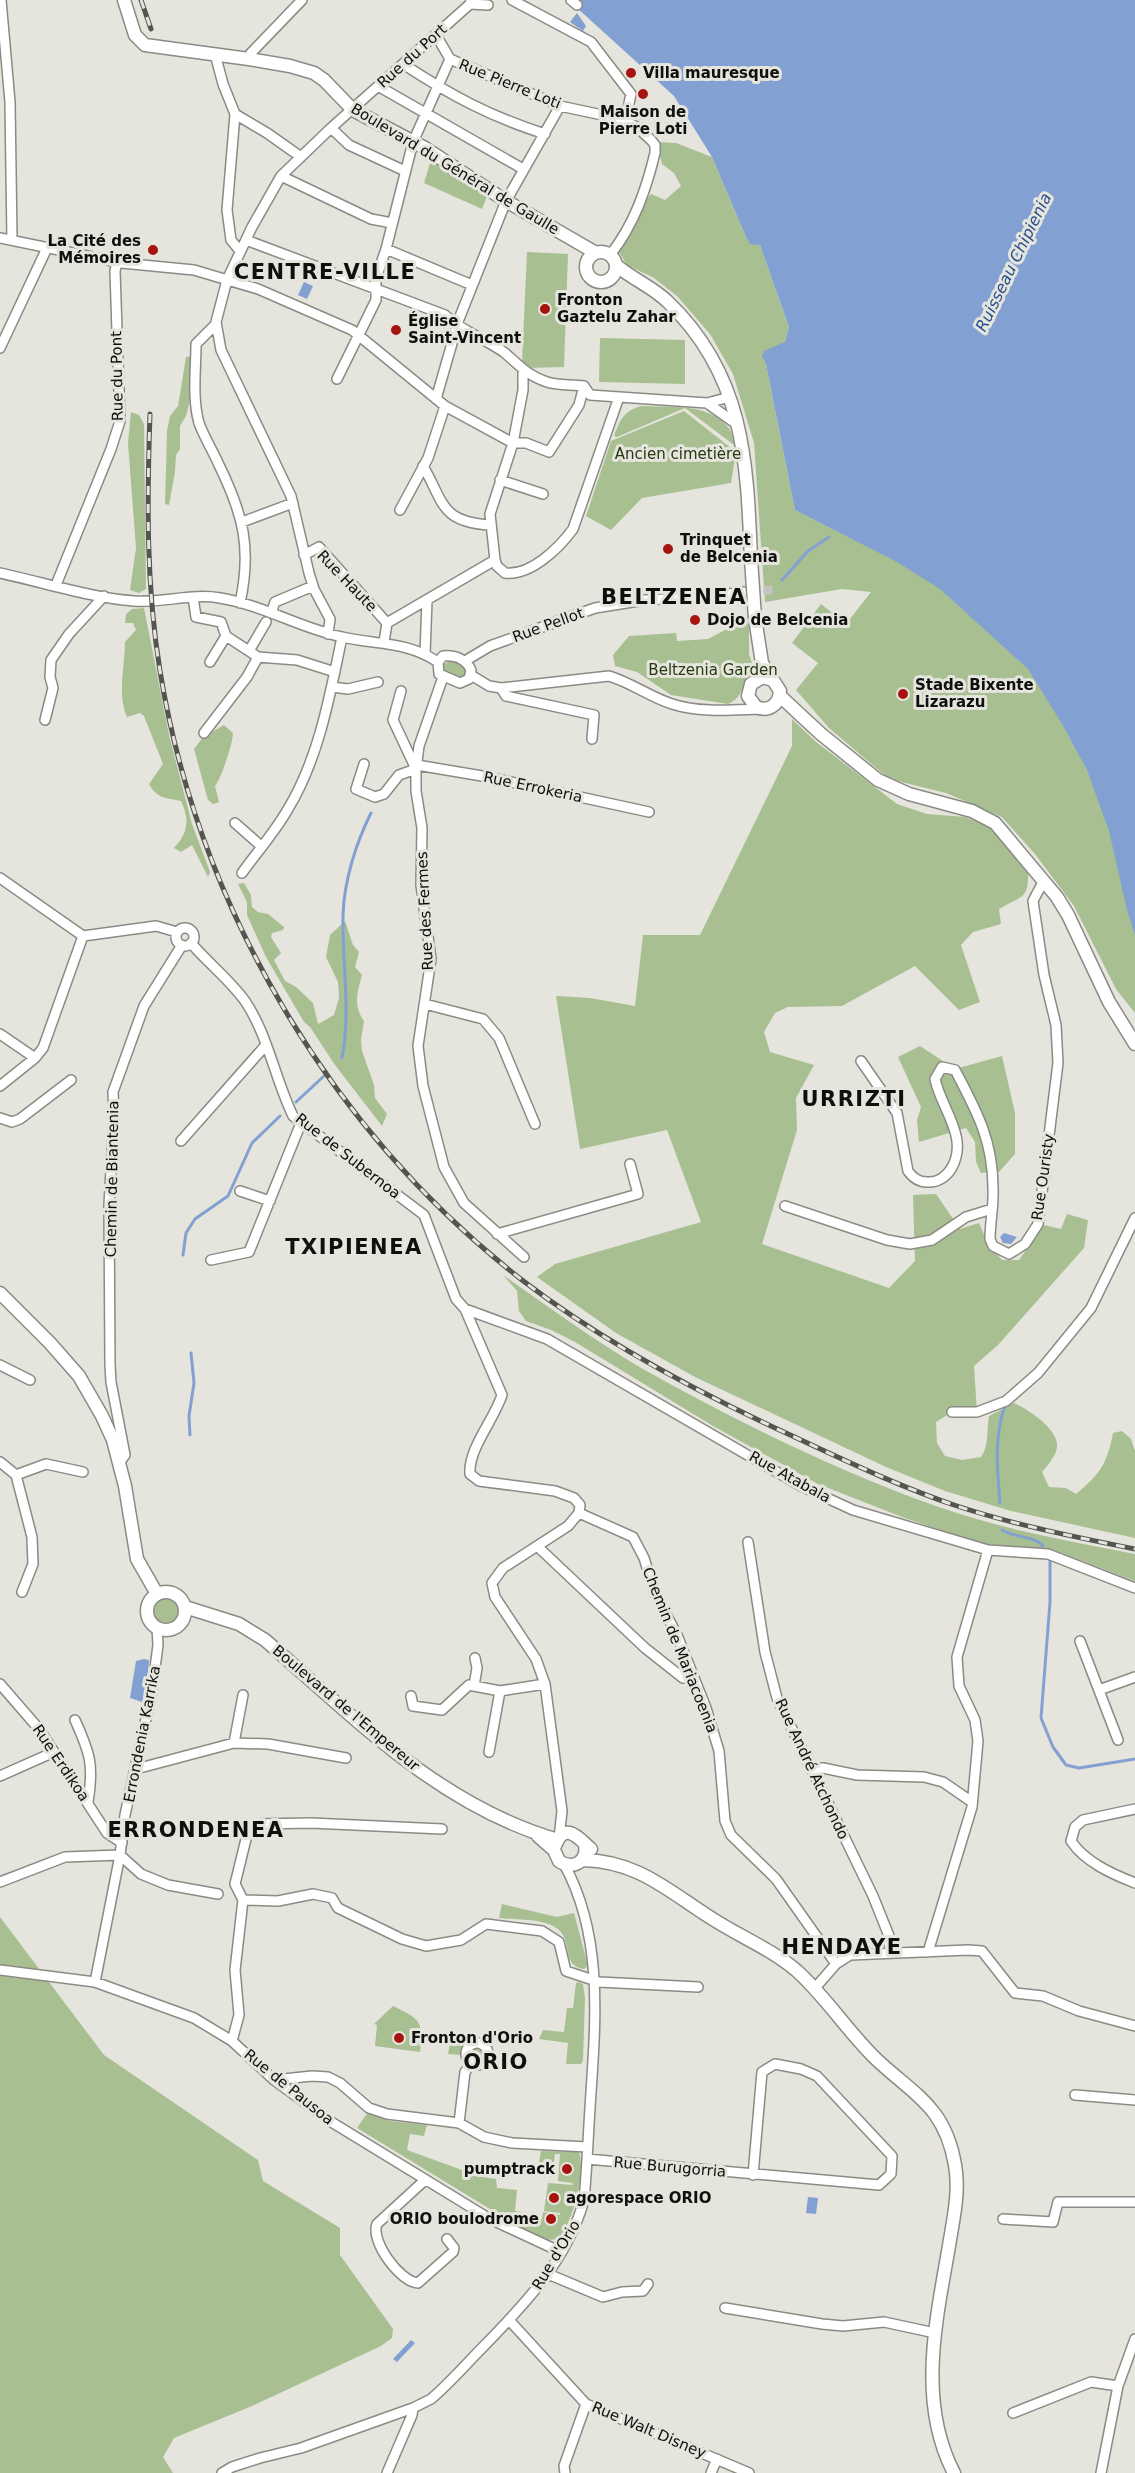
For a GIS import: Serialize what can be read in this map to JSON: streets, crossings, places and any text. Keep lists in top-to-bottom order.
{
  "streets": {
    "main road": ["Boulevard du Général de Gaulle", "Boulevard de l'Empereur"],
    "street": [
      "Rue du Port",
      "Rue Pierre Loti",
      "Rue du Pont",
      "Rue Haute",
      "Rue Pellot",
      "Rue Errokeria",
      "Rue des Fermes",
      "Rue de Subernoa",
      "Rue Ouristy",
      "Chemin de Biantenia",
      "Rue Atabala",
      "Chemin de Mariacoenia",
      "Errondenia Karrika",
      "Rue Erdikoa",
      "Rue André Atchondo",
      "Rue de Pausoa",
      "Rue Burugorria",
      "Rue d'Orio",
      "Rue Walt Disney"
    ]
  },
  "crossings": [
    ["Rue du Port", "Boulevard du Général de Gaulle"],
    ["Rue Pierre Loti", "Boulevard du Général de Gaulle"],
    ["Rue Pellot", "Rue des Fermes"],
    ["Rue Errokeria", "Rue des Fermes"],
    ["Rue de Subernoa", "Chemin de Biantenia"],
    ["Rue de Subernoa", "Rue Atabala"],
    ["Rue de Subernoa", "Chemin de Mariacoenia"],
    ["Boulevard de l'Empereur", "Errondenia Karrika"],
    ["Boulevard de l'Empereur", "Rue d'Orio"],
    ["Errondenia Karrika", "Rue Erdikoa"],
    ["Errondenia Karrika", "Rue de Pausoa"],
    ["Rue de Pausoa", "Rue d'Orio"],
    ["Rue Burugorria", "Rue d'Orio"],
    ["Rue d'Orio", "Rue Walt Disney"]
  ],
  "districts": [
    "CENTRE-VILLE",
    "BELTZENEA",
    "URRIZTI",
    "TXIPIENEA",
    "ERRONDENEA",
    "HENDAYE",
    "ORIO"
  ],
  "water": ["Ruisseau Chipienia"],
  "parks": ["Ancien cimetière", "Beltzenia Garden"],
  "places": [
    "Villa mauresque",
    "Maison de Pierre Loti",
    "La Cité des Mémoires",
    "Fronton Gaztelu Zahar",
    "Église Saint-Vincent",
    "Trinquet de Belcenia",
    "Dojo de Belcenia",
    "Stade Bixente Lizarazu",
    "Fronton d'Orio",
    "pumptrack",
    "agorespace ORIO",
    "ORIO boulodrome"
  ]
}
